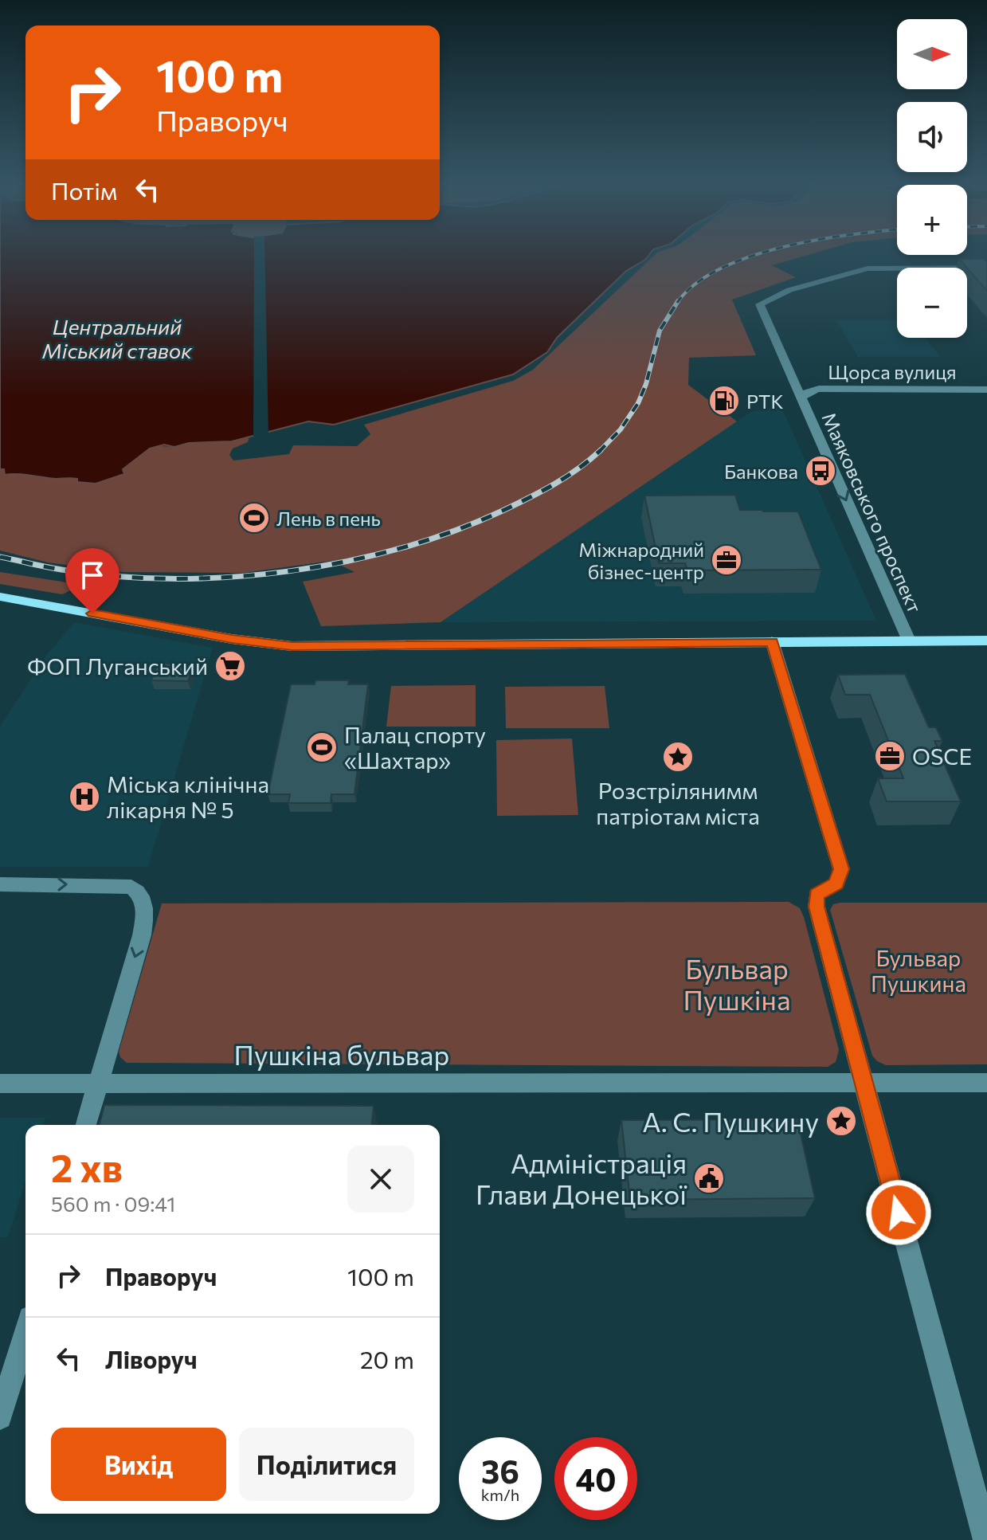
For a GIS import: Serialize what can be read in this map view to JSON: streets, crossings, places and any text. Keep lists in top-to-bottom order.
{
  "streets": {
    "street": ["Щорса вулиця", "Маяковського проспект", "Пушкіна бульвар"]
  },
  "crossings": [
    ["Щорса вулиця", "Маяковського проспект"]
  ],
  "one_way": ["Маяковського проспект"],
  "water": ["Центральний Міський ставок"],
  "parks": ["Бульвар Пушкина", "Бульвар Пушкіна"],
  "places": {
    "fuel station": ["РТК"],
    "bus stop": ["Банкова"],
    "sports": ["Лень в пень", "Палац спорту «Шахтар»"],
    "office": ["Міжнародний бізнес-центр", "OSCE"],
    "supermarket": ["ФОП Луганський"],
    "place": ["Розстрілянимм патріотам міста", "А. С. Пушкину"],
    "hospital": ["Міська клінічна лікарня № 5"],
    "public building": ["Адміністрація Глави Донецької"]
  },
  "north": "right",
  "page": {
    "map_buttons": ["+", "−"],
    "turn": ["100 m", "Праворуч"],
    "then": "Потім",
    "heading": ["2 хв", "560 m · 09:41"],
    "list": [
      {
        "name": "Праворуч",
        "value": "100 m"
      },
      {
        "name": "Ліворуч",
        "value": "20 m"
      }
    ],
    "buttons": ["Вихід", "Поділитися"],
    "speed": "36 km/h",
    "limit": "40"
  }
}
